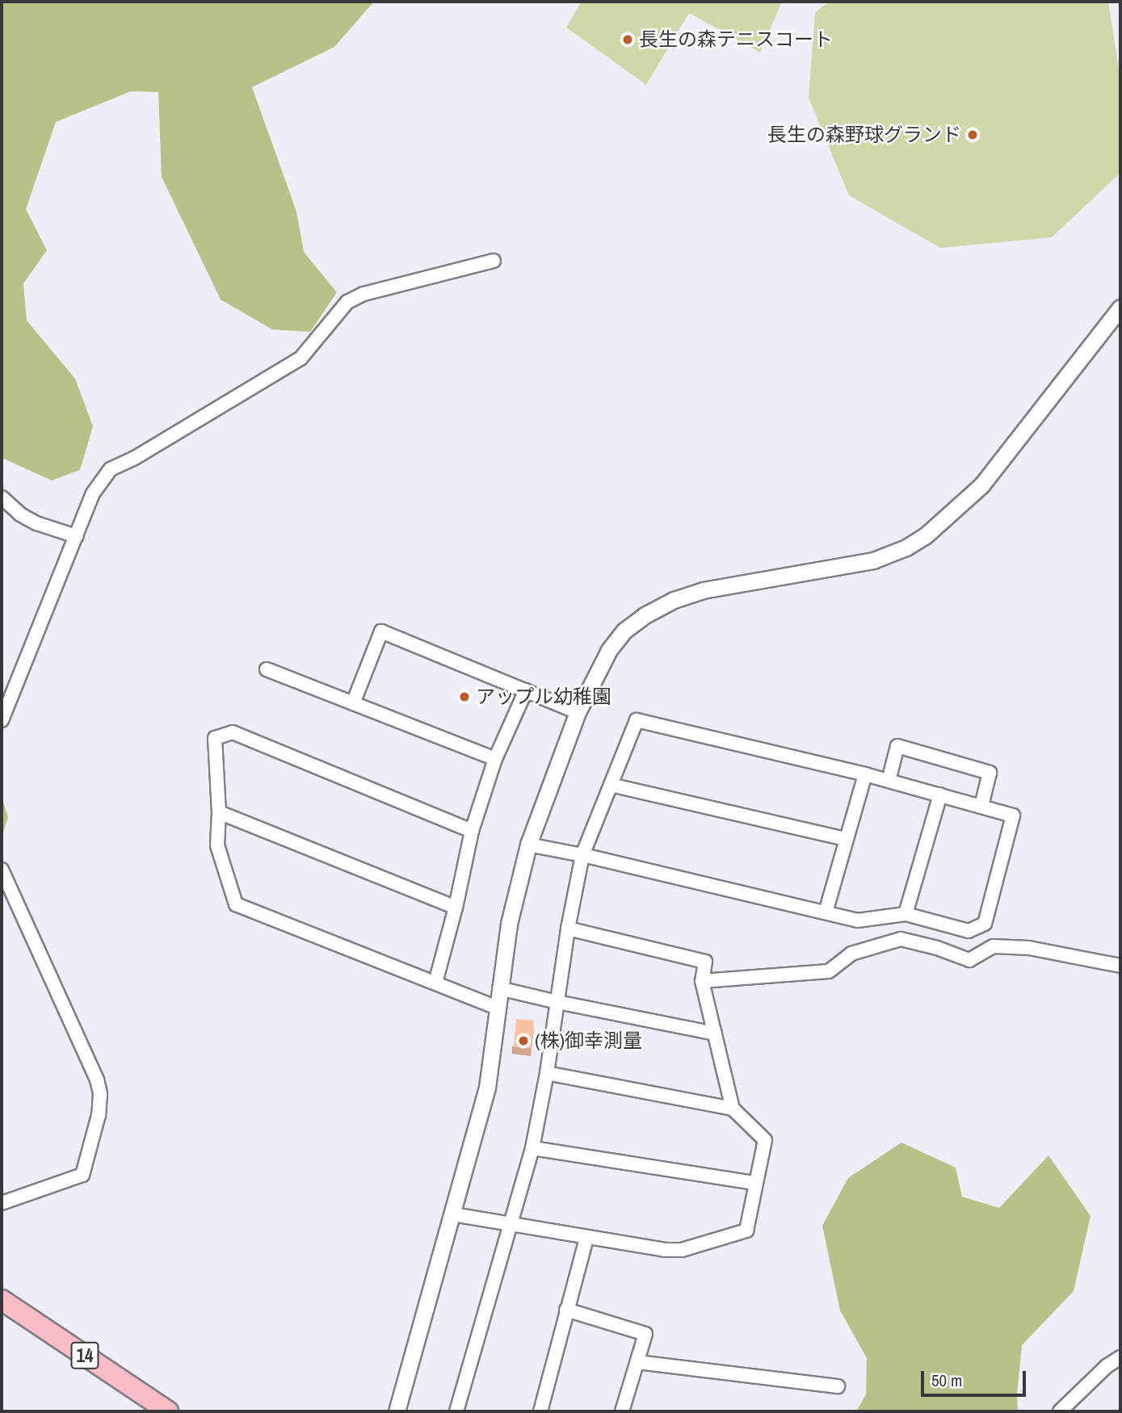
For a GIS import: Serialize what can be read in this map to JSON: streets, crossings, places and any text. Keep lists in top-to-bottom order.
{
  "streets": {
    "main road": ["14"]
  },
  "places": [
    "長生の森テニスコート",
    "長生の森野球グランド",
    "アップル幼稚園",
    "(株)御幸測量"
  ],
  "scale_bar": "50 m"
}
